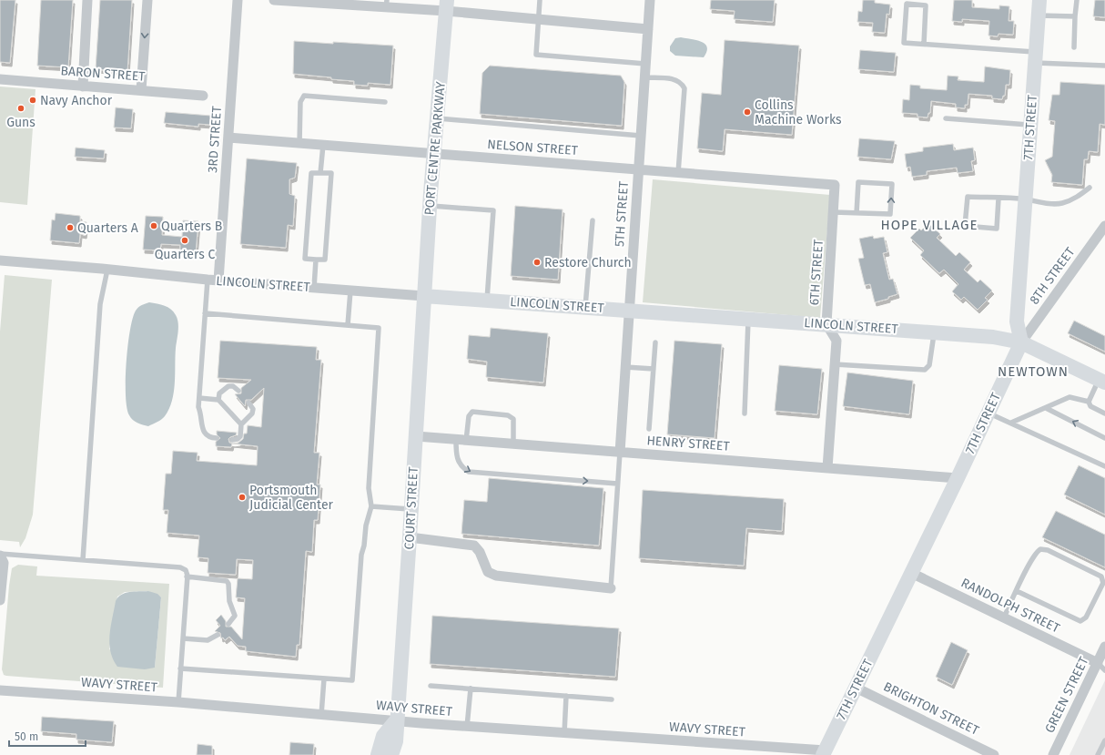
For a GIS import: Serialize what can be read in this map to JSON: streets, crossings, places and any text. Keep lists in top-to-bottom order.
{
  "streets": {
    "street": [
      "BARON STREET",
      "7TH STREET",
      "3RD STREET",
      "NELSON STREET",
      "PORT CENTRE PARKWAY",
      "5TH STREET",
      "6TH STREET",
      "8TH STREET",
      "LINCOLN STREET",
      "HENRY STREET",
      "COURT STREET",
      "RANDOLPH STREET",
      "WAVY STREET",
      "GREEN STREET",
      "BRIGHTON STREET"
    ]
  },
  "crossings": [
    ["7TH STREET", "8TH STREET"],
    ["7TH STREET", "LINCOLN STREET"],
    ["7TH STREET", "HENRY STREET"],
    ["7TH STREET", "RANDOLPH STREET"],
    ["7TH STREET", "WAVY STREET"],
    ["7TH STREET", "BRIGHTON STREET"],
    ["3RD STREET", "NELSON STREET"],
    ["3RD STREET", "LINCOLN STREET"],
    ["NELSON STREET", "PORT CENTRE PARKWAY"],
    ["NELSON STREET", "5TH STREET"],
    ["NELSON STREET", "6TH STREET"],
    ["PORT CENTRE PARKWAY", "LINCOLN STREET"],
    ["PORT CENTRE PARKWAY", "COURT STREET"],
    ["5TH STREET", "LINCOLN STREET"],
    ["5TH STREET", "HENRY STREET"],
    ["6TH STREET", "LINCOLN STREET"],
    ["8TH STREET", "LINCOLN STREET"],
    ["LINCOLN STREET", "COURT STREET"],
    ["HENRY STREET", "COURT STREET"],
    ["COURT STREET", "WAVY STREET"],
    ["RANDOLPH STREET", "GREEN STREET"]
  ],
  "districts": ["HOPE VILLAGE", "NEWTOWN"],
  "places": [
    "Navy Anchor",
    "Guns",
    "Collins Machine Works",
    "Quarters B",
    "Quarters A",
    "Quarters C",
    "Restore Church",
    "Portsmouth Judicial Center"
  ],
  "scale_bar": "50 m"
}
